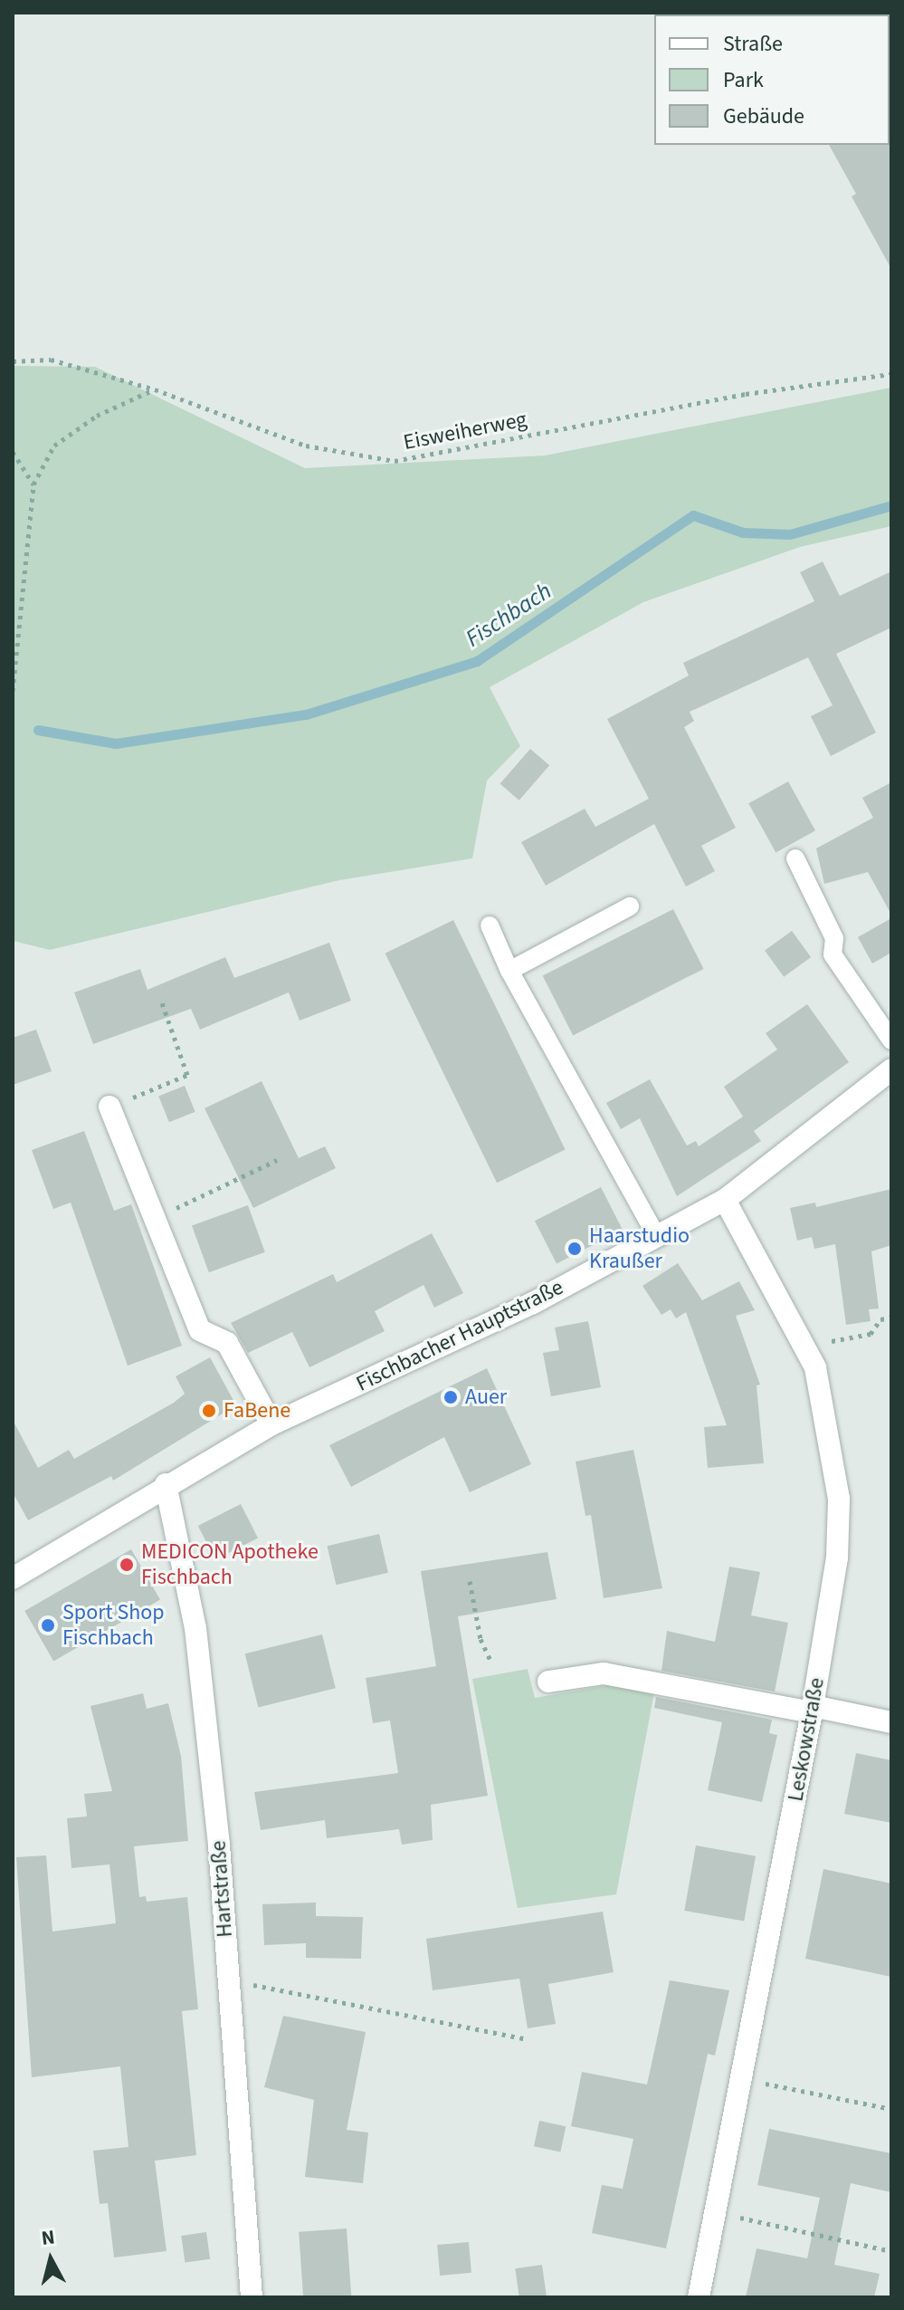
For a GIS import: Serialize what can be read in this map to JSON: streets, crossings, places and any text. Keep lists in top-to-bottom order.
{
  "streets": {
    "street": ["Fischbacher Hauptstraße", "Leskowstraße", "Hartstraße"],
    "path": ["Eisweiherweg"]
  },
  "crossings": [
    ["Fischbacher Hauptstraße", "Leskowstraße"],
    ["Fischbacher Hauptstraße", "Hartstraße"]
  ],
  "water": ["Fischbach"],
  "places": [
    "Haarstudio Kraußer",
    "Auer",
    "FaBene",
    "MEDICON Apotheke Fischbach",
    "Sport Shop Fischbach"
  ],
  "legend": ["Straße", "Park", "Gebäude"],
  "north": "top"
}
